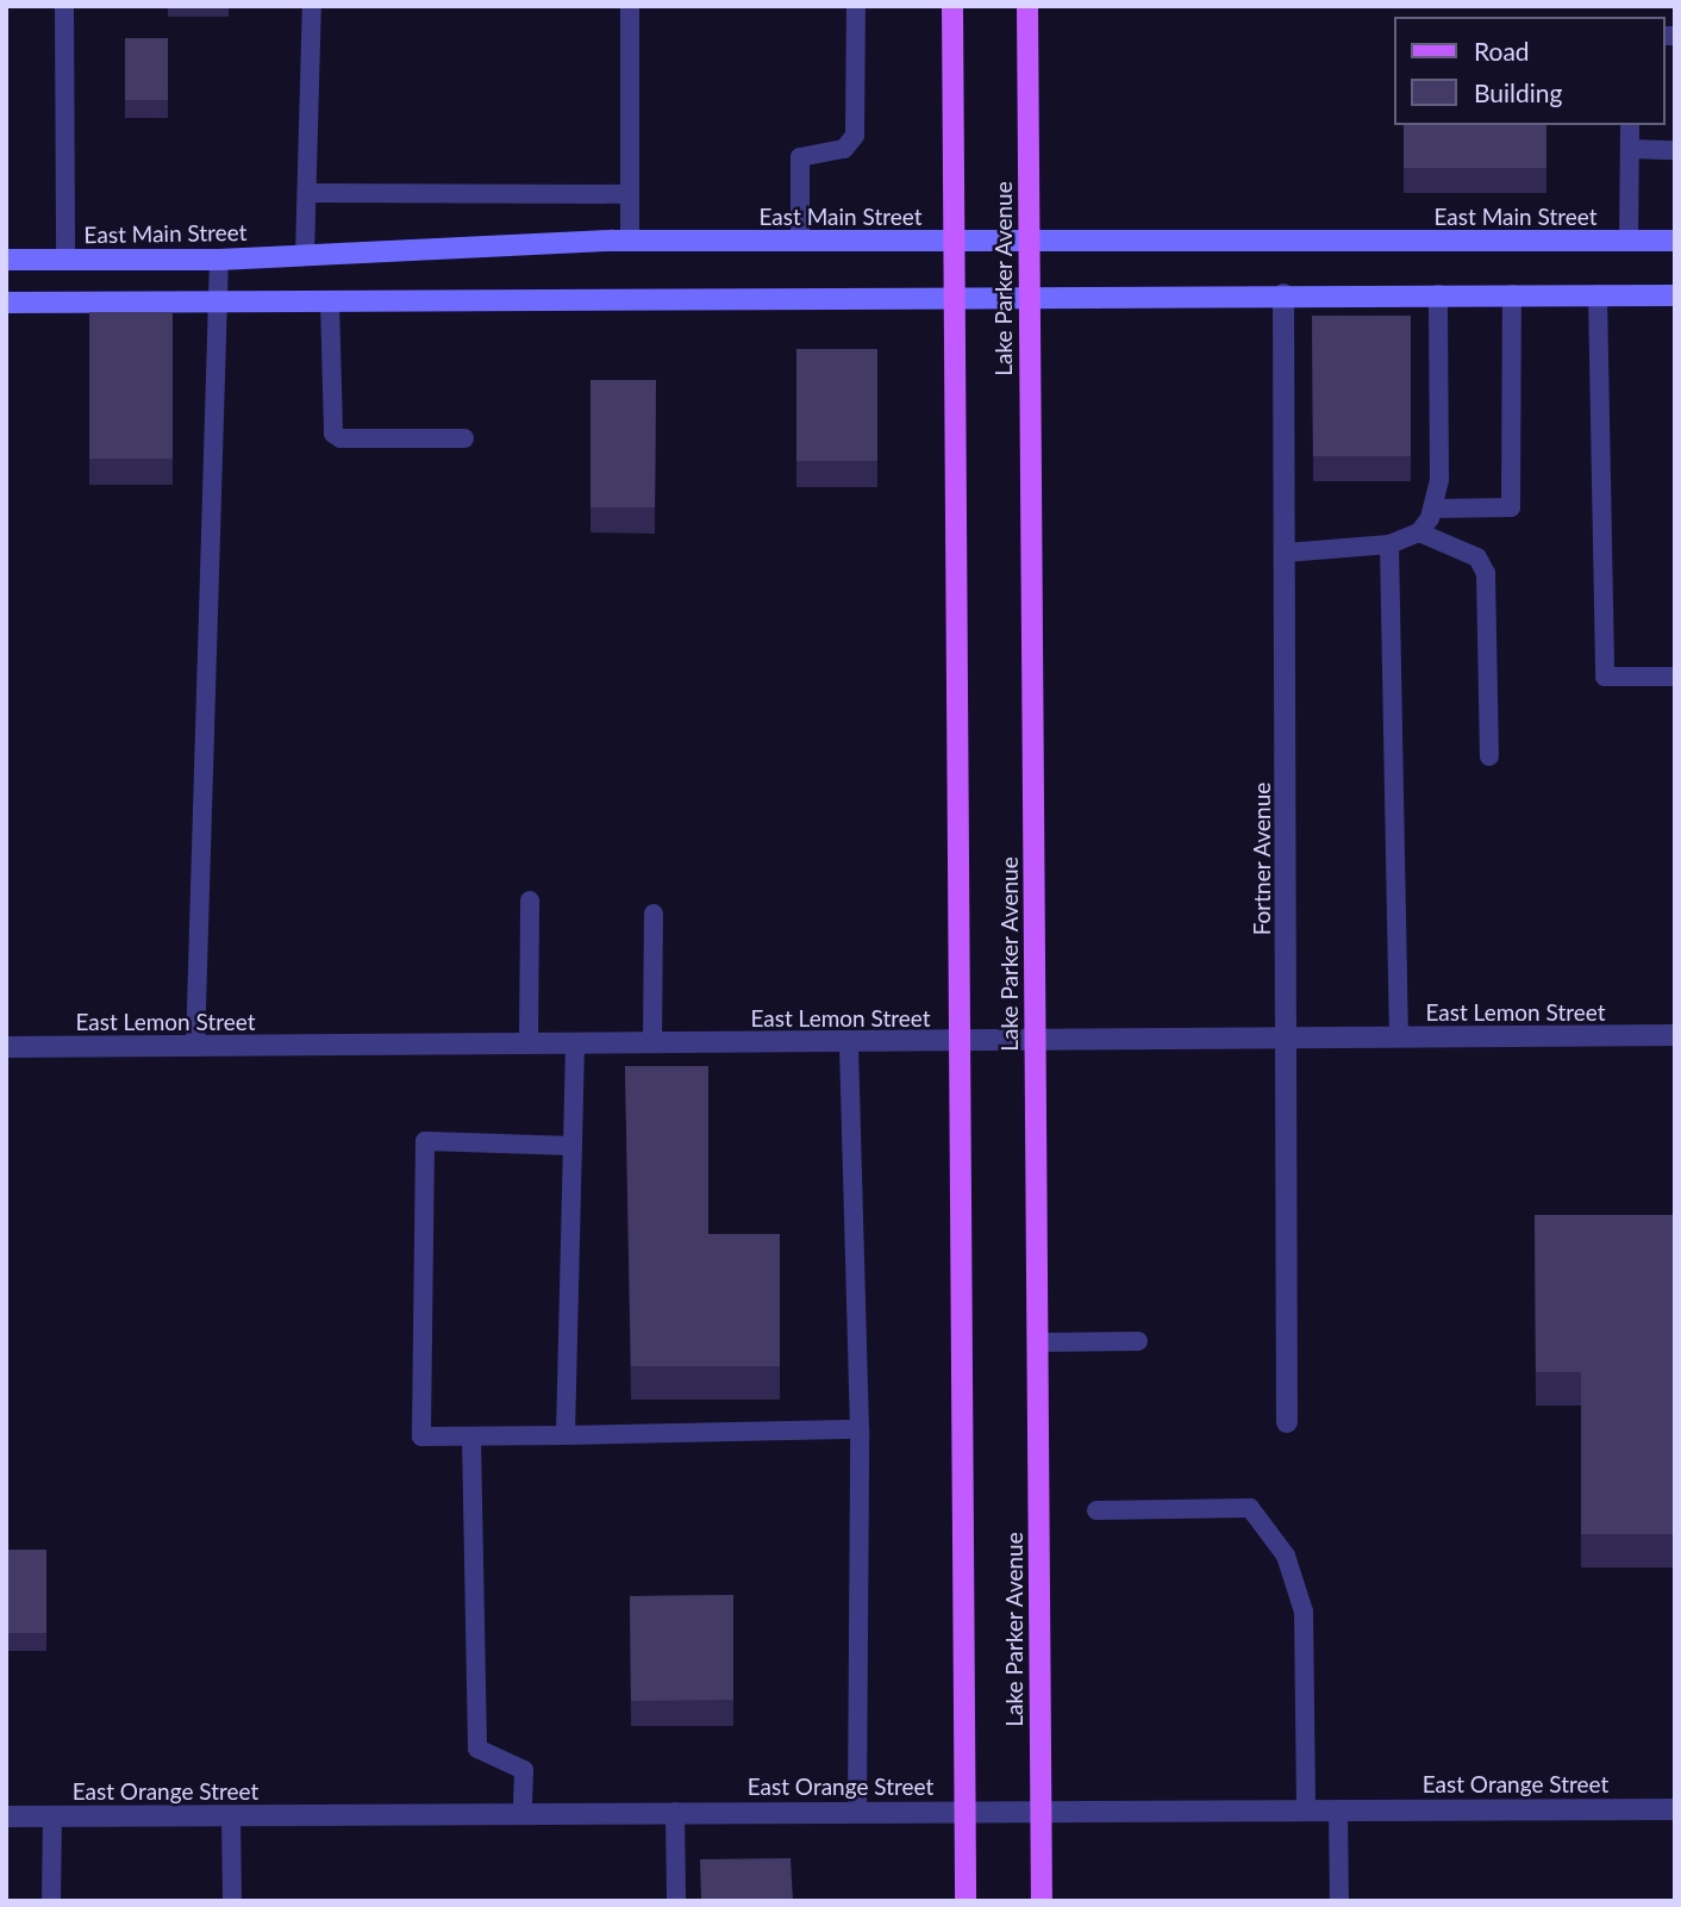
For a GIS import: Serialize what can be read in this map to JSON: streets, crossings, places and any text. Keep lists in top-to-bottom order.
{
  "streets": {
    "main road": ["East Main Street", "Lake Parker Avenue"],
    "street": ["Fortner Avenue", "East Lemon Street", "East Orange Street"]
  },
  "crossings": [
    ["East Main Street", "Lake Parker Avenue"],
    ["Lake Parker Avenue", "East Lemon Street"],
    ["Lake Parker Avenue", "East Orange Street"],
    ["Fortner Avenue", "East Lemon Street"]
  ],
  "legend": ["Road", "Building"]
}
